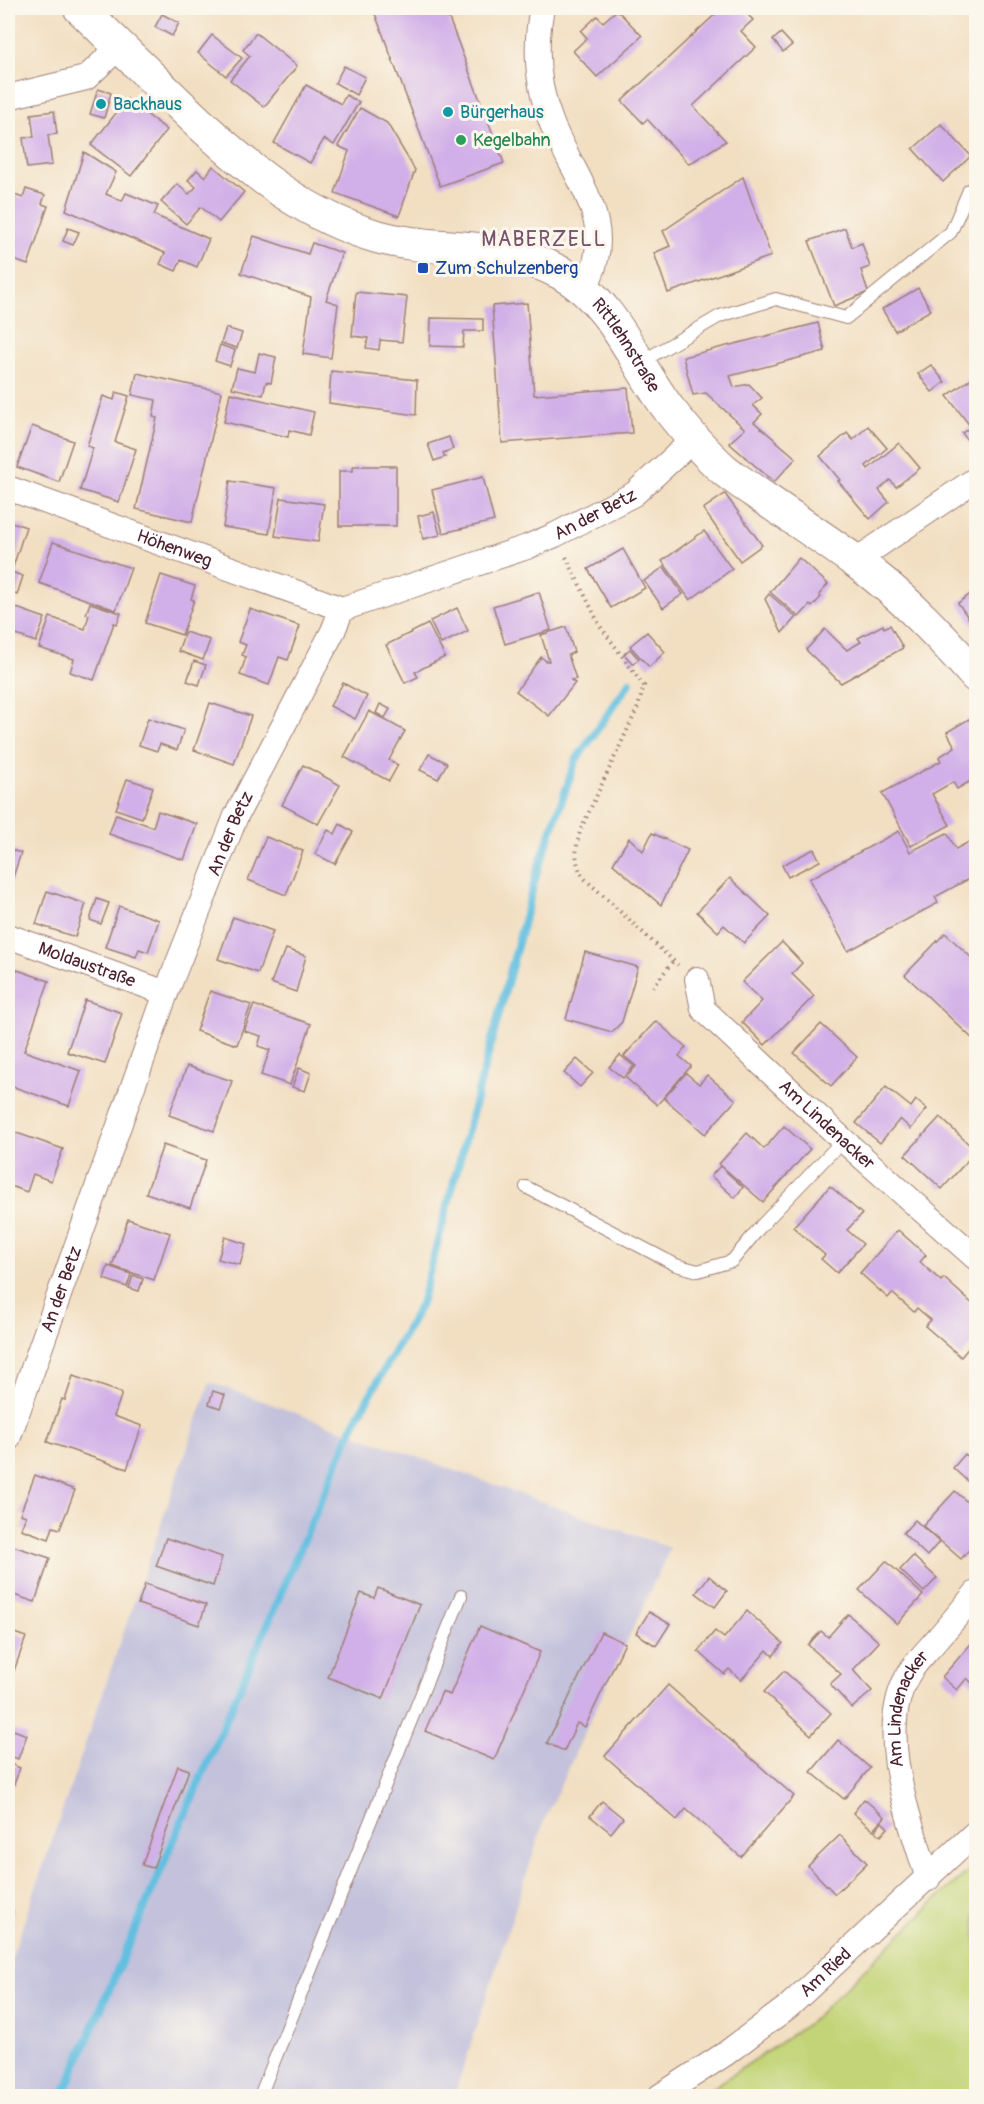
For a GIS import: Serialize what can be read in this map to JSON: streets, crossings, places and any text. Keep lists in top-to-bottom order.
{
  "streets": {
    "street": [
      "Rittlehnstraße",
      "An der Betz",
      "Höhenweg",
      "Moldaustraße",
      "Am Lindenacker",
      "Am Ried"
    ]
  },
  "crossings": [
    ["Rittlehnstraße", "An der Betz"],
    ["An der Betz", "Höhenweg"],
    ["An der Betz", "Moldaustraße"],
    ["Am Lindenacker", "Am Ried"]
  ],
  "districts": ["MABERZELL"],
  "places": {
    "other": ["Backhaus", "Bürgerhaus", "Kegelbahn"],
    "transit": ["Zum Schulzenberg"]
  }
}
